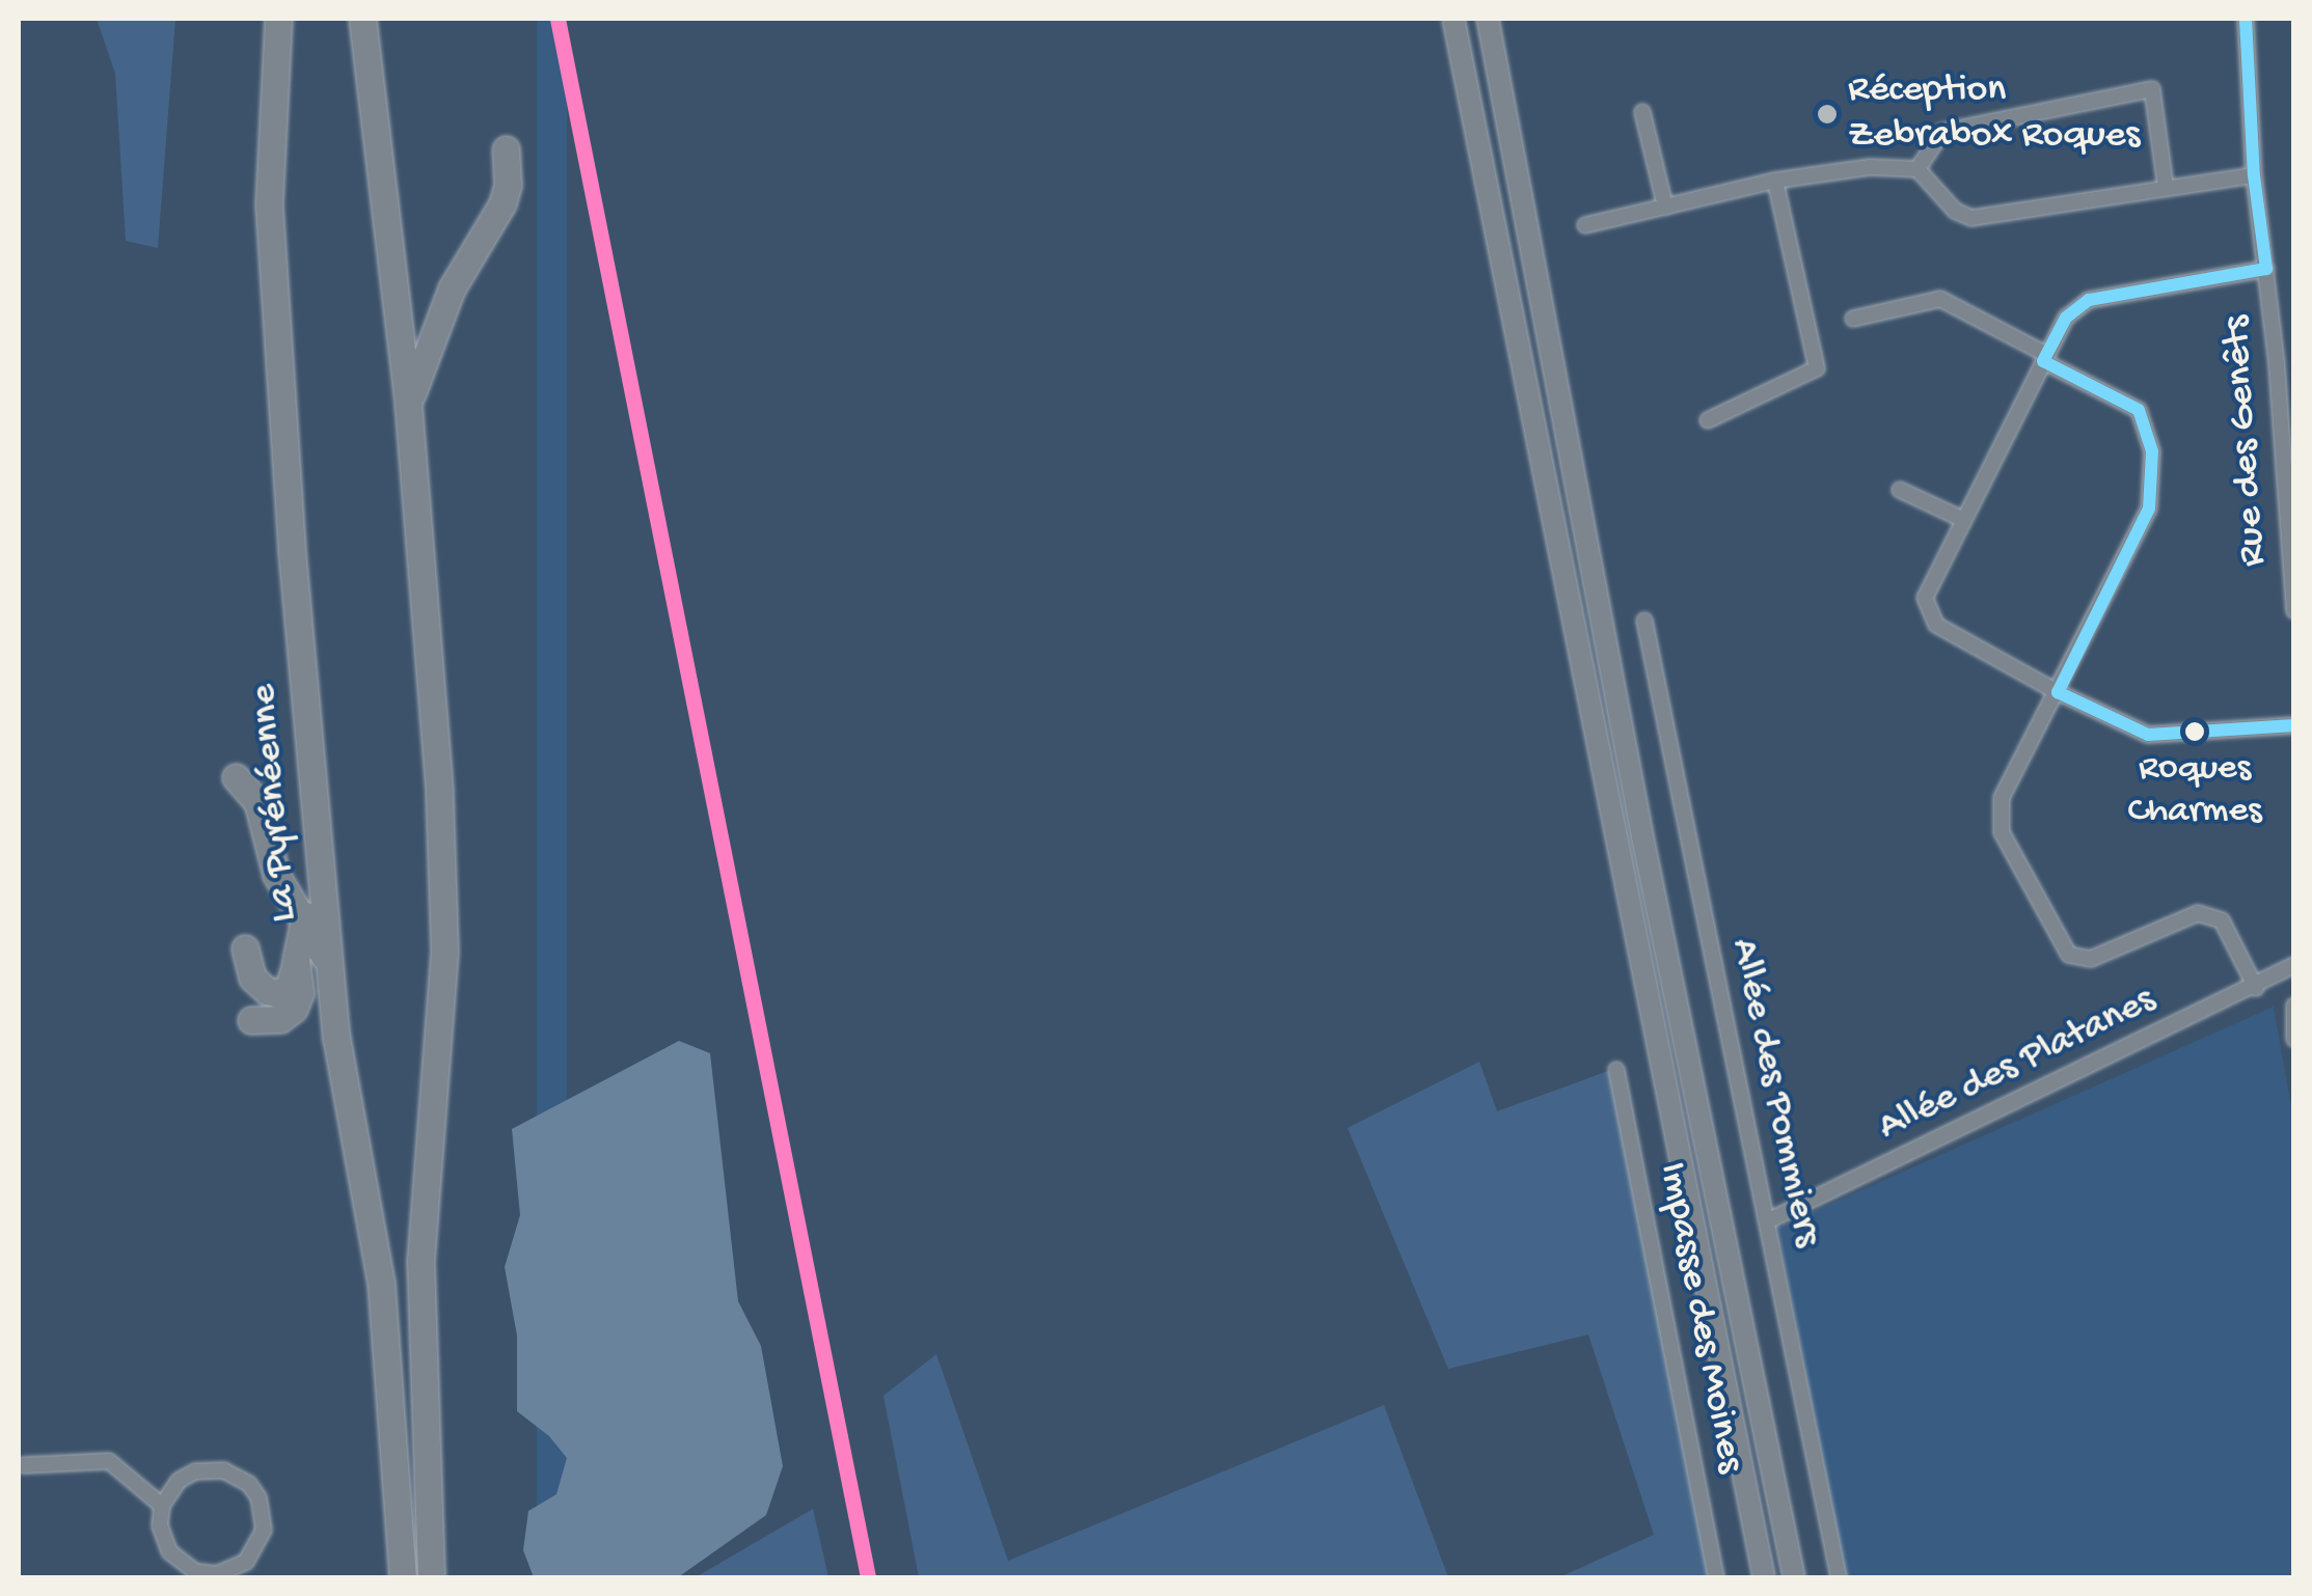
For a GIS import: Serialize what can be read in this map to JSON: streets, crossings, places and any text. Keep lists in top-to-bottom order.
{
  "streets": {
    "highway": ["La Pyrénéenne"],
    "street": [
      "Rue des Genêts",
      "Allée des Platanes",
      "Allée des Pommiers",
      "Impasse des Moines"
    ]
  },
  "crossings": [
    ["Allée des Platanes", "Allée des Pommiers"]
  ],
  "places": ["Réception Zebrabox Roques", "Roques Charmes"]
}
